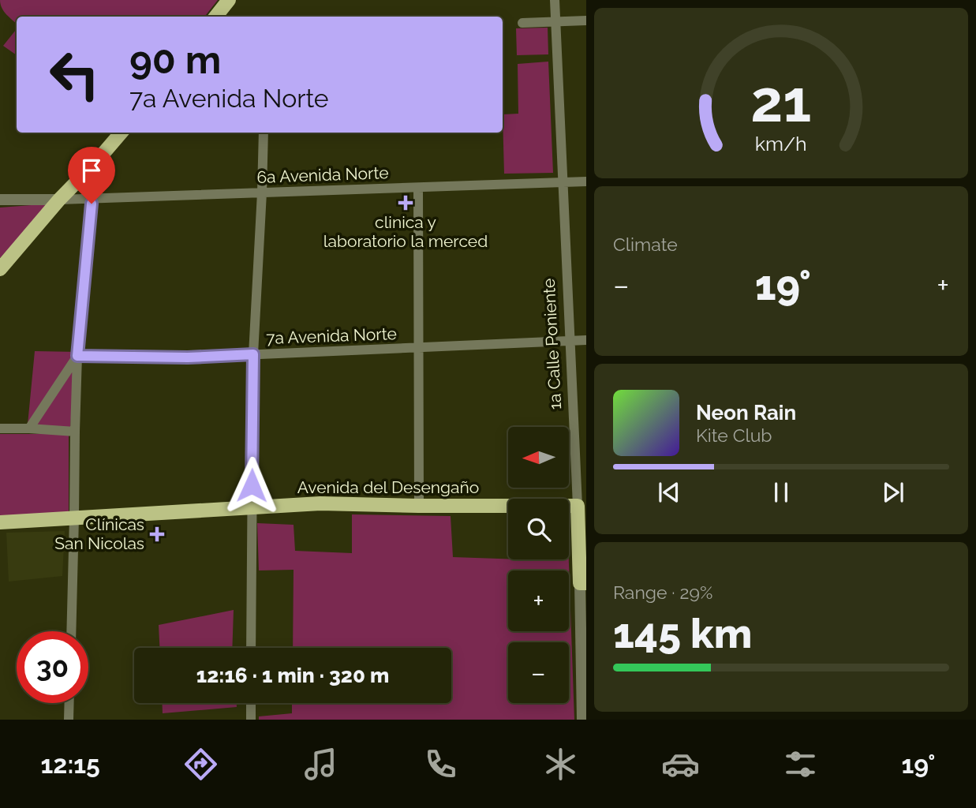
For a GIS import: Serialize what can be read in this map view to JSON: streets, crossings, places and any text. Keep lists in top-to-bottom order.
{
  "streets": {
    "main road": ["1a Calle Poniente", "Avenida del Desengaño"],
    "street": ["6a Avenida Norte", "7a Avenida Norte"]
  },
  "crossings": [
    ["6a Avenida Norte", "1a Calle Poniente"],
    ["7a Avenida Norte", "1a Calle Poniente"],
    ["1a Calle Poniente", "Avenida del Desengaño"]
  ],
  "places": {
    "health": ["clinica y laboratorio la merced", "Clínicas San Nicolas"]
  },
  "north": "left",
  "page": {
    "turn": ["90 m", "7a Avenida Norte"],
    "tile": [
      "Climate",
      ["Range · 29%", "145 km"]
    ],
    "heat": ["−", "19°", "+"],
    "song": ["Neon Rain", "Kite Club"],
    "map_buttons": ["+", "−"],
    "limit": "30",
    "trip": "12:16 · 1 min · 320 m",
    "tabs": ["12:15", "19°"],
    "gauge": ["21", "km/h"]
  }
}
